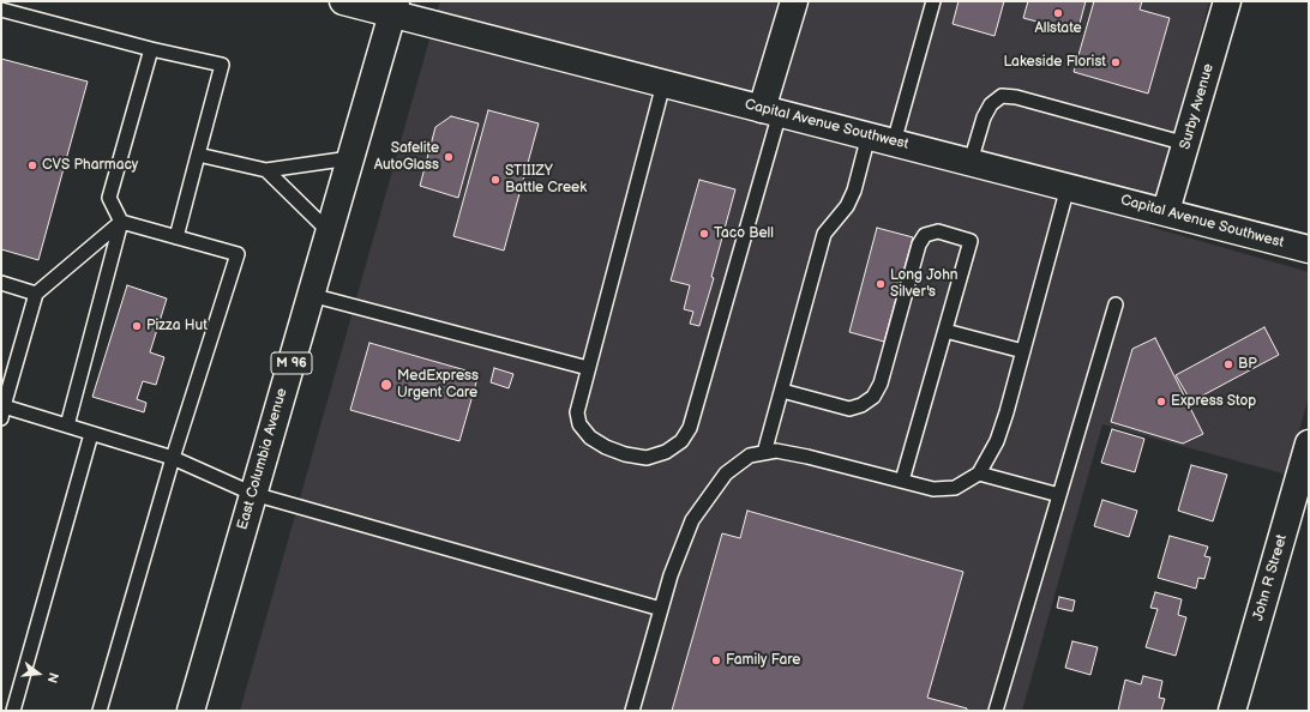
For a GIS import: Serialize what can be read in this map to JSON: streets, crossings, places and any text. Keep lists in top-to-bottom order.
{
  "streets": {
    "main road": [
      "Surby Avenue",
      "Capital Avenue Southwest",
      "M 96",
      "East Columbia Avenue",
      "John R Street"
    ]
  },
  "crossings": [
    ["Surby Avenue", "Capital Avenue Southwest"],
    ["Capital Avenue Southwest", "East Columbia Avenue"]
  ],
  "places": [
    "Allstate",
    "Lakeside Florist",
    "Safelite AutoGlass",
    "CVS Pharmacy",
    "STIIIZY Battle Creek",
    "Taco Bell",
    "Long John Silver's",
    "Pizza Hut",
    "BP",
    "MedExpress Urgent Care",
    "Express Stop",
    "Family Fare"
  ],
  "north": "right"
}
